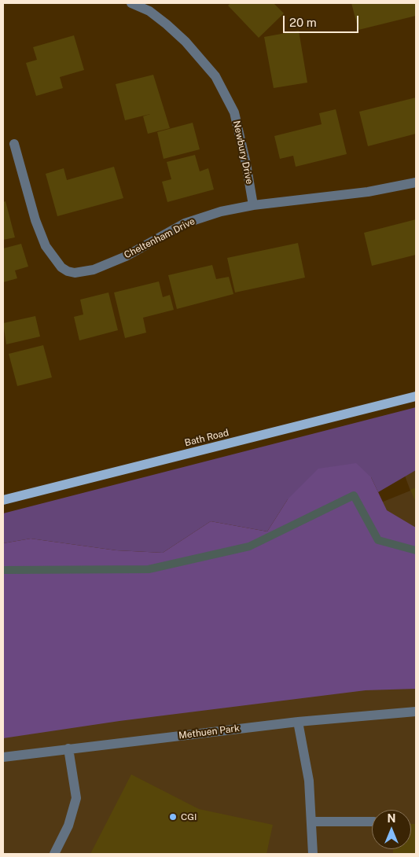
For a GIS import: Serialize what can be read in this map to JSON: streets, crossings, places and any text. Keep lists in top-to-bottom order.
{
  "streets": {
    "main road": ["Bath Road"],
    "street": ["Newbury Drive", "Cheltenham Drive", "Methuen Park"]
  },
  "crossings": [
    ["Newbury Drive", "Cheltenham Drive"]
  ],
  "places": ["CGI"],
  "scale_bar": "20 m",
  "north": "top"
}
